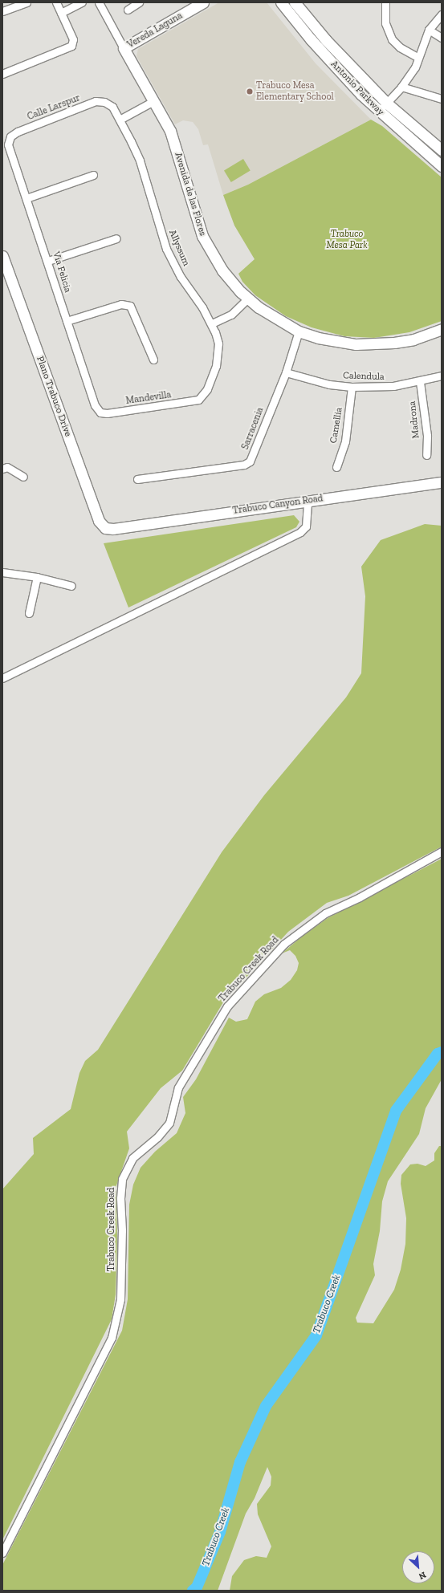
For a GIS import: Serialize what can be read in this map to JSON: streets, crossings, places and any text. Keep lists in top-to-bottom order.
{
  "streets": {
    "main road": [
      "Vereda Laguna",
      "Antonio Parkway",
      "Avenida de las Flores",
      "Plano Trabuco Drive",
      "Trabuco Canyon Road"
    ],
    "street": [
      "Calle Larspur",
      "Allyssum",
      "Via Felicia",
      "Calendula",
      "Mandevilla",
      "Madrona",
      "Camellia",
      "Sarracenia",
      "Trabuco Creek Road"
    ]
  },
  "crossings": [
    ["Vereda Laguna", "Avenida de las Flores"],
    ["Calle Larspur", "Allyssum"],
    ["Calle Larspur", "Via Felicia"],
    ["Avenida de las Flores", "Sarracenia"],
    ["Allyssum", "Mandevilla"],
    ["Via Felicia", "Mandevilla"],
    ["Calendula", "Madrona"],
    ["Calendula", "Camellia"],
    ["Calendula", "Sarracenia"],
    ["Plano Trabuco Drive", "Trabuco Canyon Road"]
  ],
  "water": ["Trabuco Creek"],
  "parks": ["Trabuco Mesa Park"],
  "places": ["Trabuco Mesa Elementary School"],
  "north": "bottom right"
}
